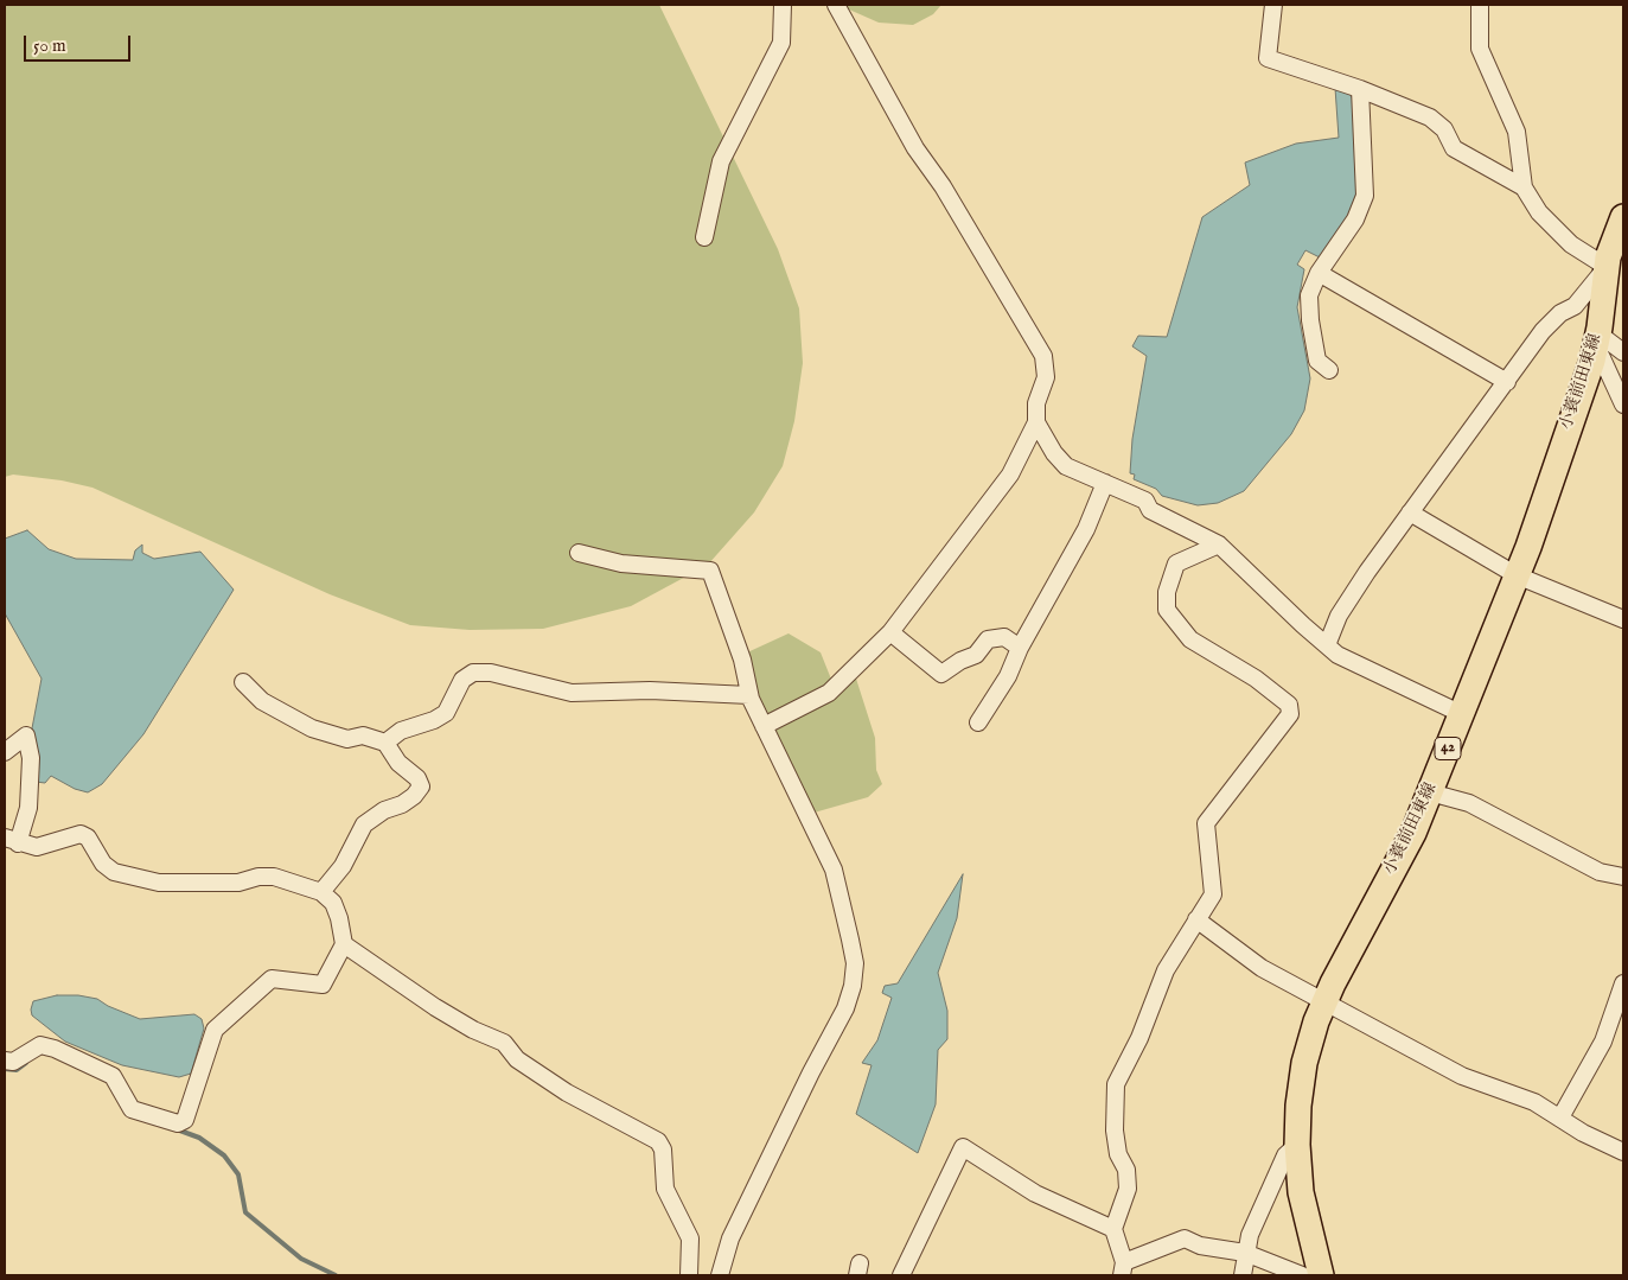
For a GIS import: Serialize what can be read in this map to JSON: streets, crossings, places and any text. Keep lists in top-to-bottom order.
{
  "streets": {
    "main road": ["小蓑前田東線", "42"]
  },
  "scale_bar": "50 m"
}
